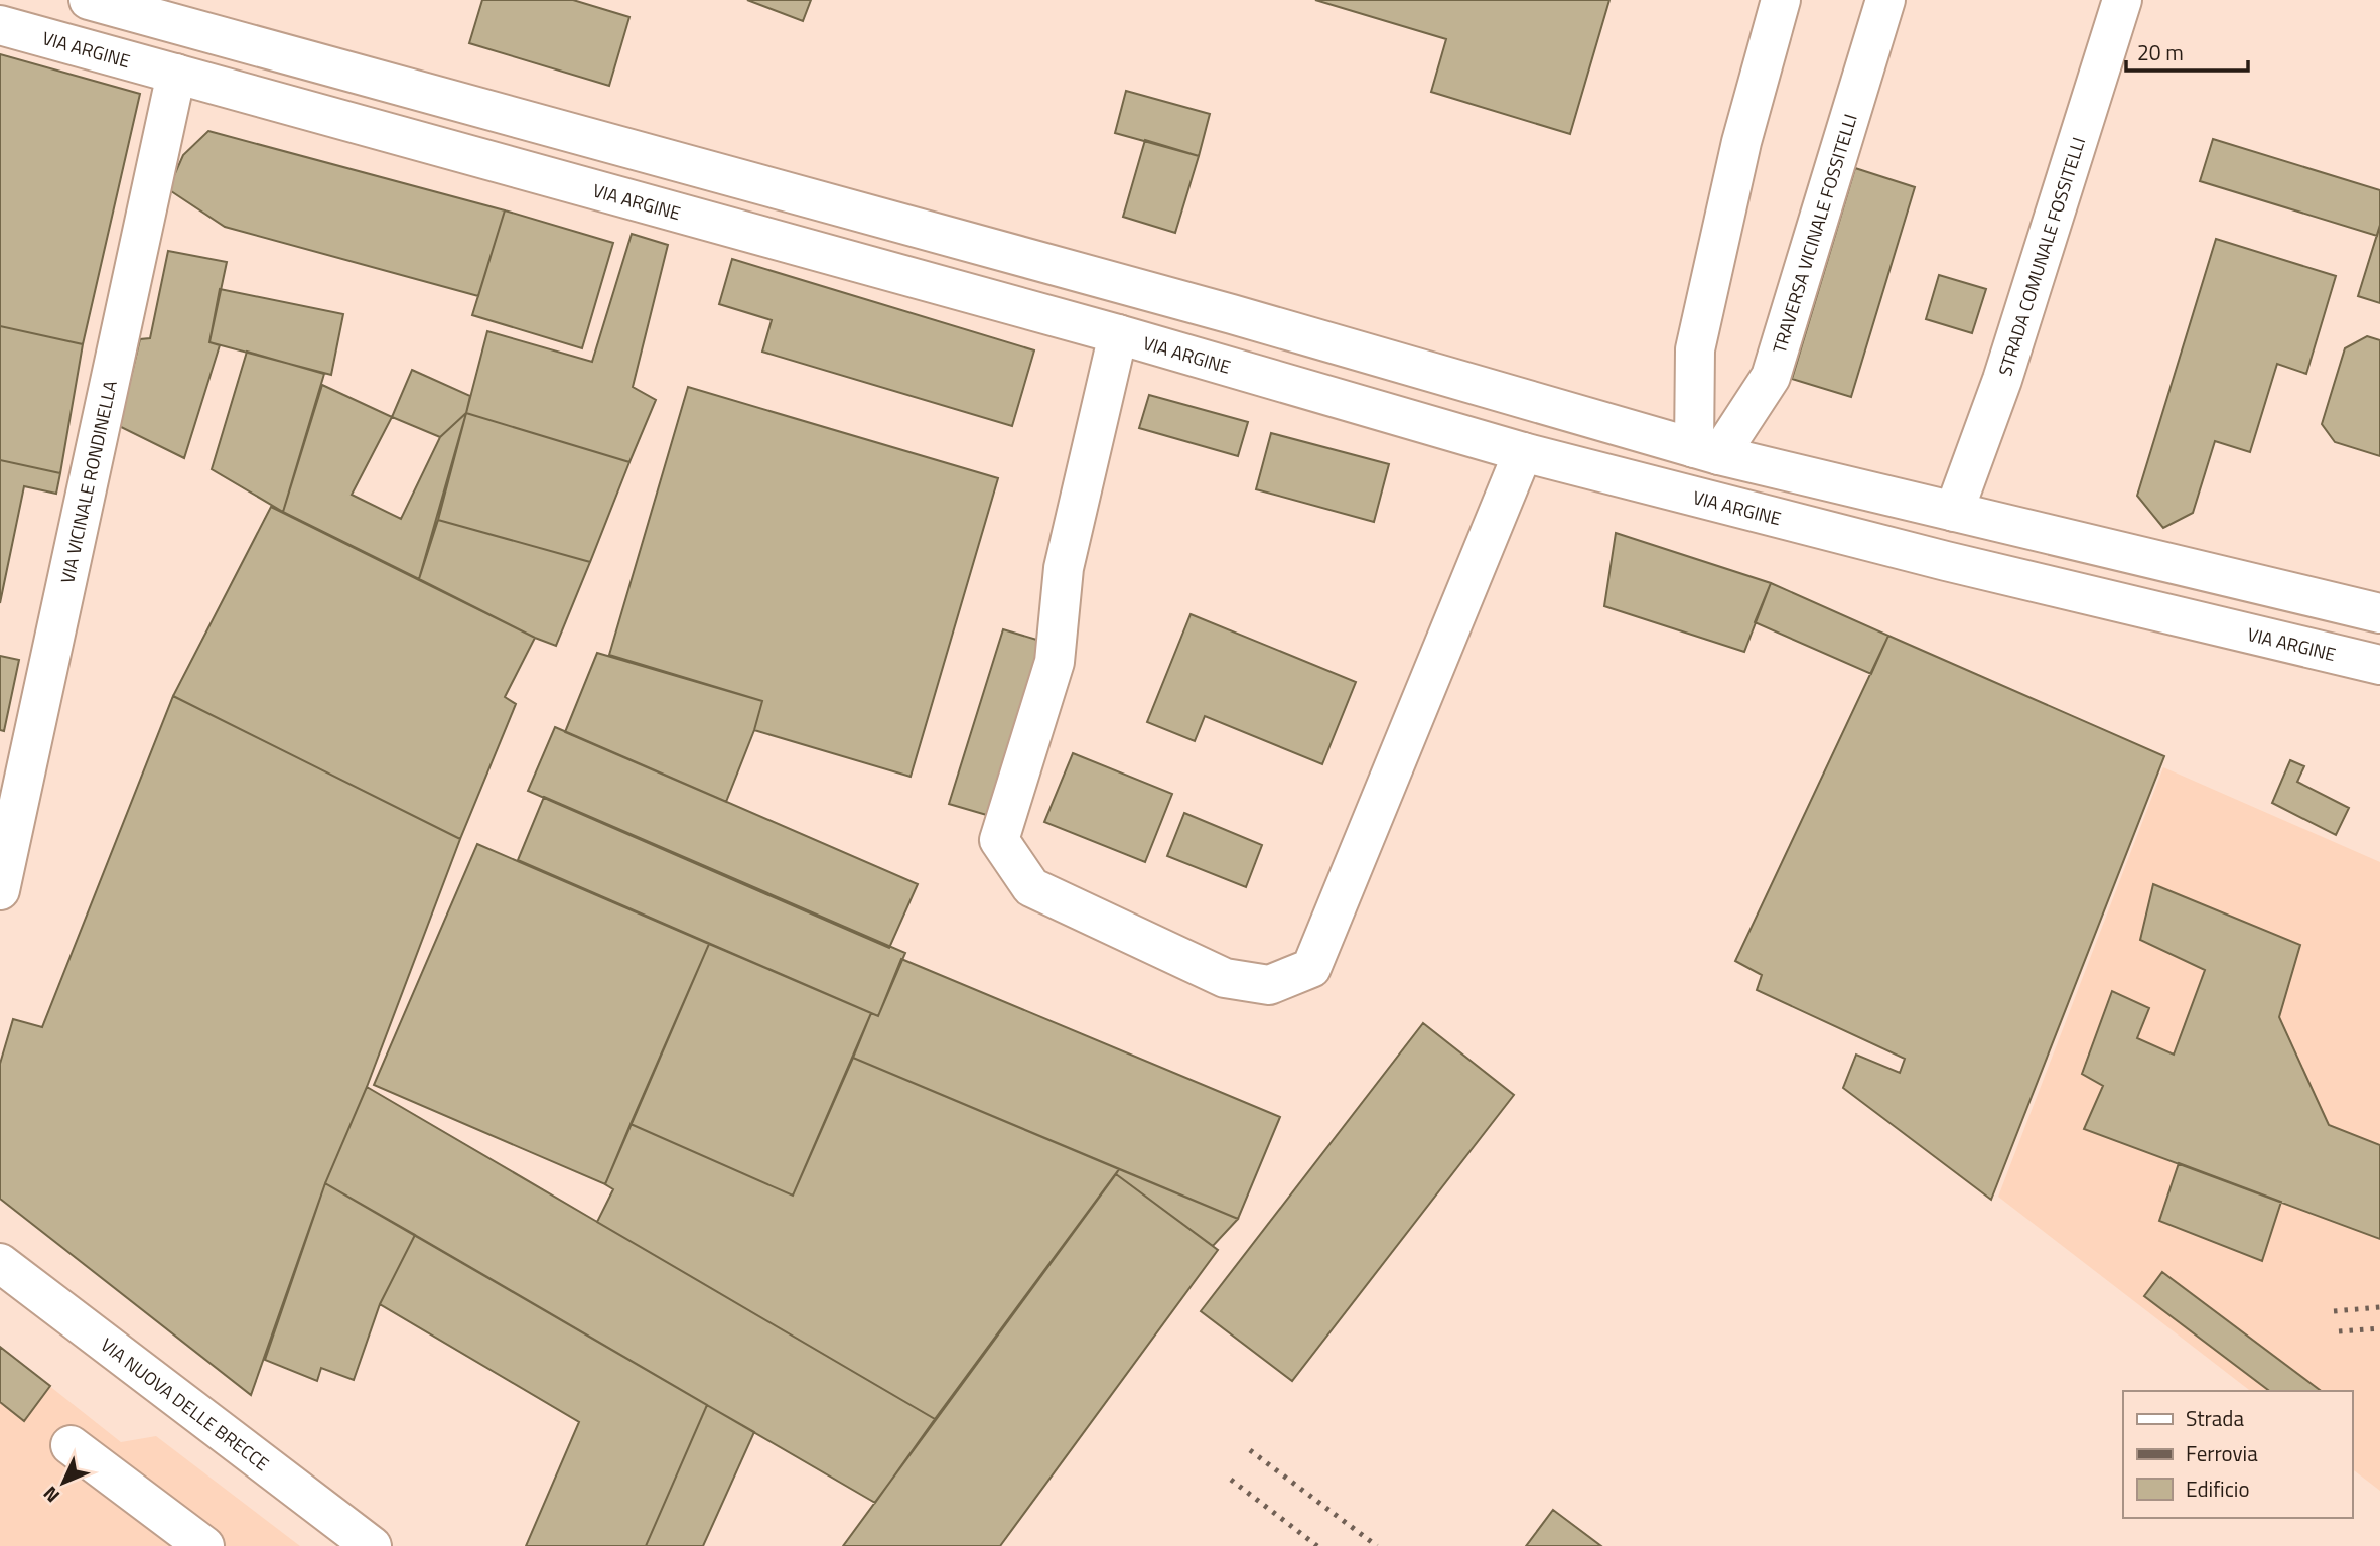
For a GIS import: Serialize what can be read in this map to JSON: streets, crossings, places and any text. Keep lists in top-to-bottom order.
{
  "streets": {
    "street": [
      "VIA ARGINE",
      "TRAVERSA VICINALE FOSSITELLI",
      "STRADA COMUNALE FOSSITELLI",
      "VIA VICINALE RONDINELLA",
      "VIA NUOVA DELLE BRECCE"
    ]
  },
  "crossings": [
    ["VIA ARGINE", "VIA VICINALE RONDINELLA"]
  ],
  "legend": ["Strada", "Ferrovia", "Edificio"],
  "scale_bar": "20 m",
  "north": "bottom left"
}
